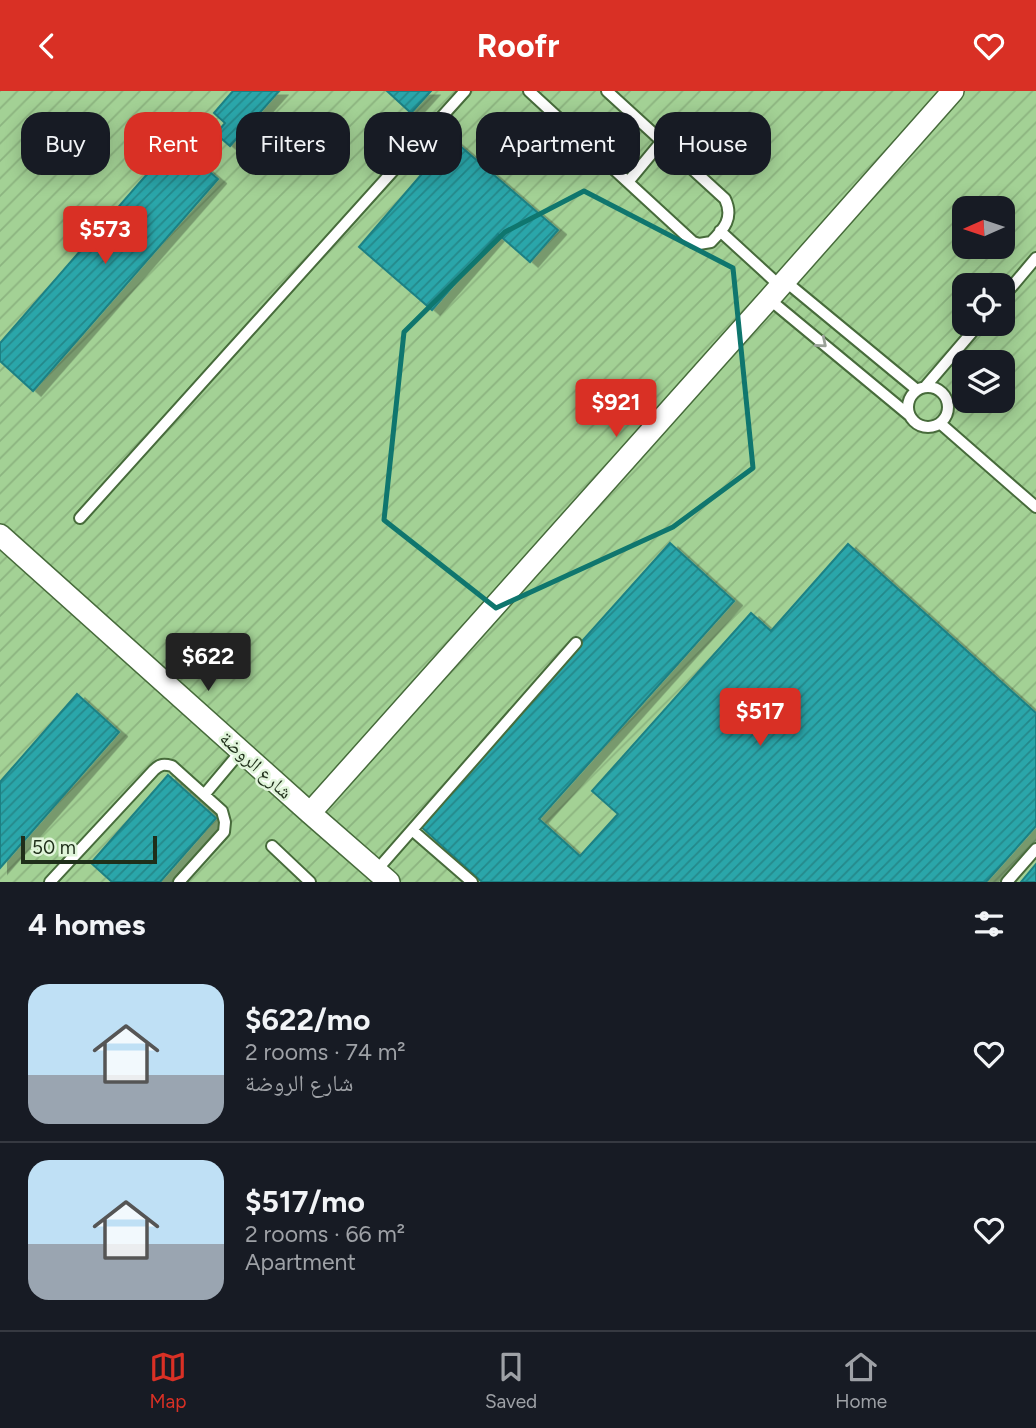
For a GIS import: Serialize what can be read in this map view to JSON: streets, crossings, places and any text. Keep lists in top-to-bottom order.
{
  "streets": {
    "street": ["شارع الروضة"]
  },
  "scale_bar": "50 m",
  "north": "left",
  "page": {
    "header": "Roofr",
    "chip": [
      "Buy",
      "Rent",
      "Filters",
      "New",
      "Apartment",
      "House"
    ],
    "price": [
      "$573",
      "$921",
      "$622",
      "$517"
    ],
    "scale": "50 m",
    "heading": "4 homes",
    "list": [
      {
        "name": "$622/mo",
        "note": "2 rooms · 74 m² · شارع الروضة"
      },
      {
        "name": "$517/mo",
        "note": "2 rooms · 66 m² · Apartment"
      }
    ],
    "tabs": ["Map", "Saved", "Home"]
  }
}
